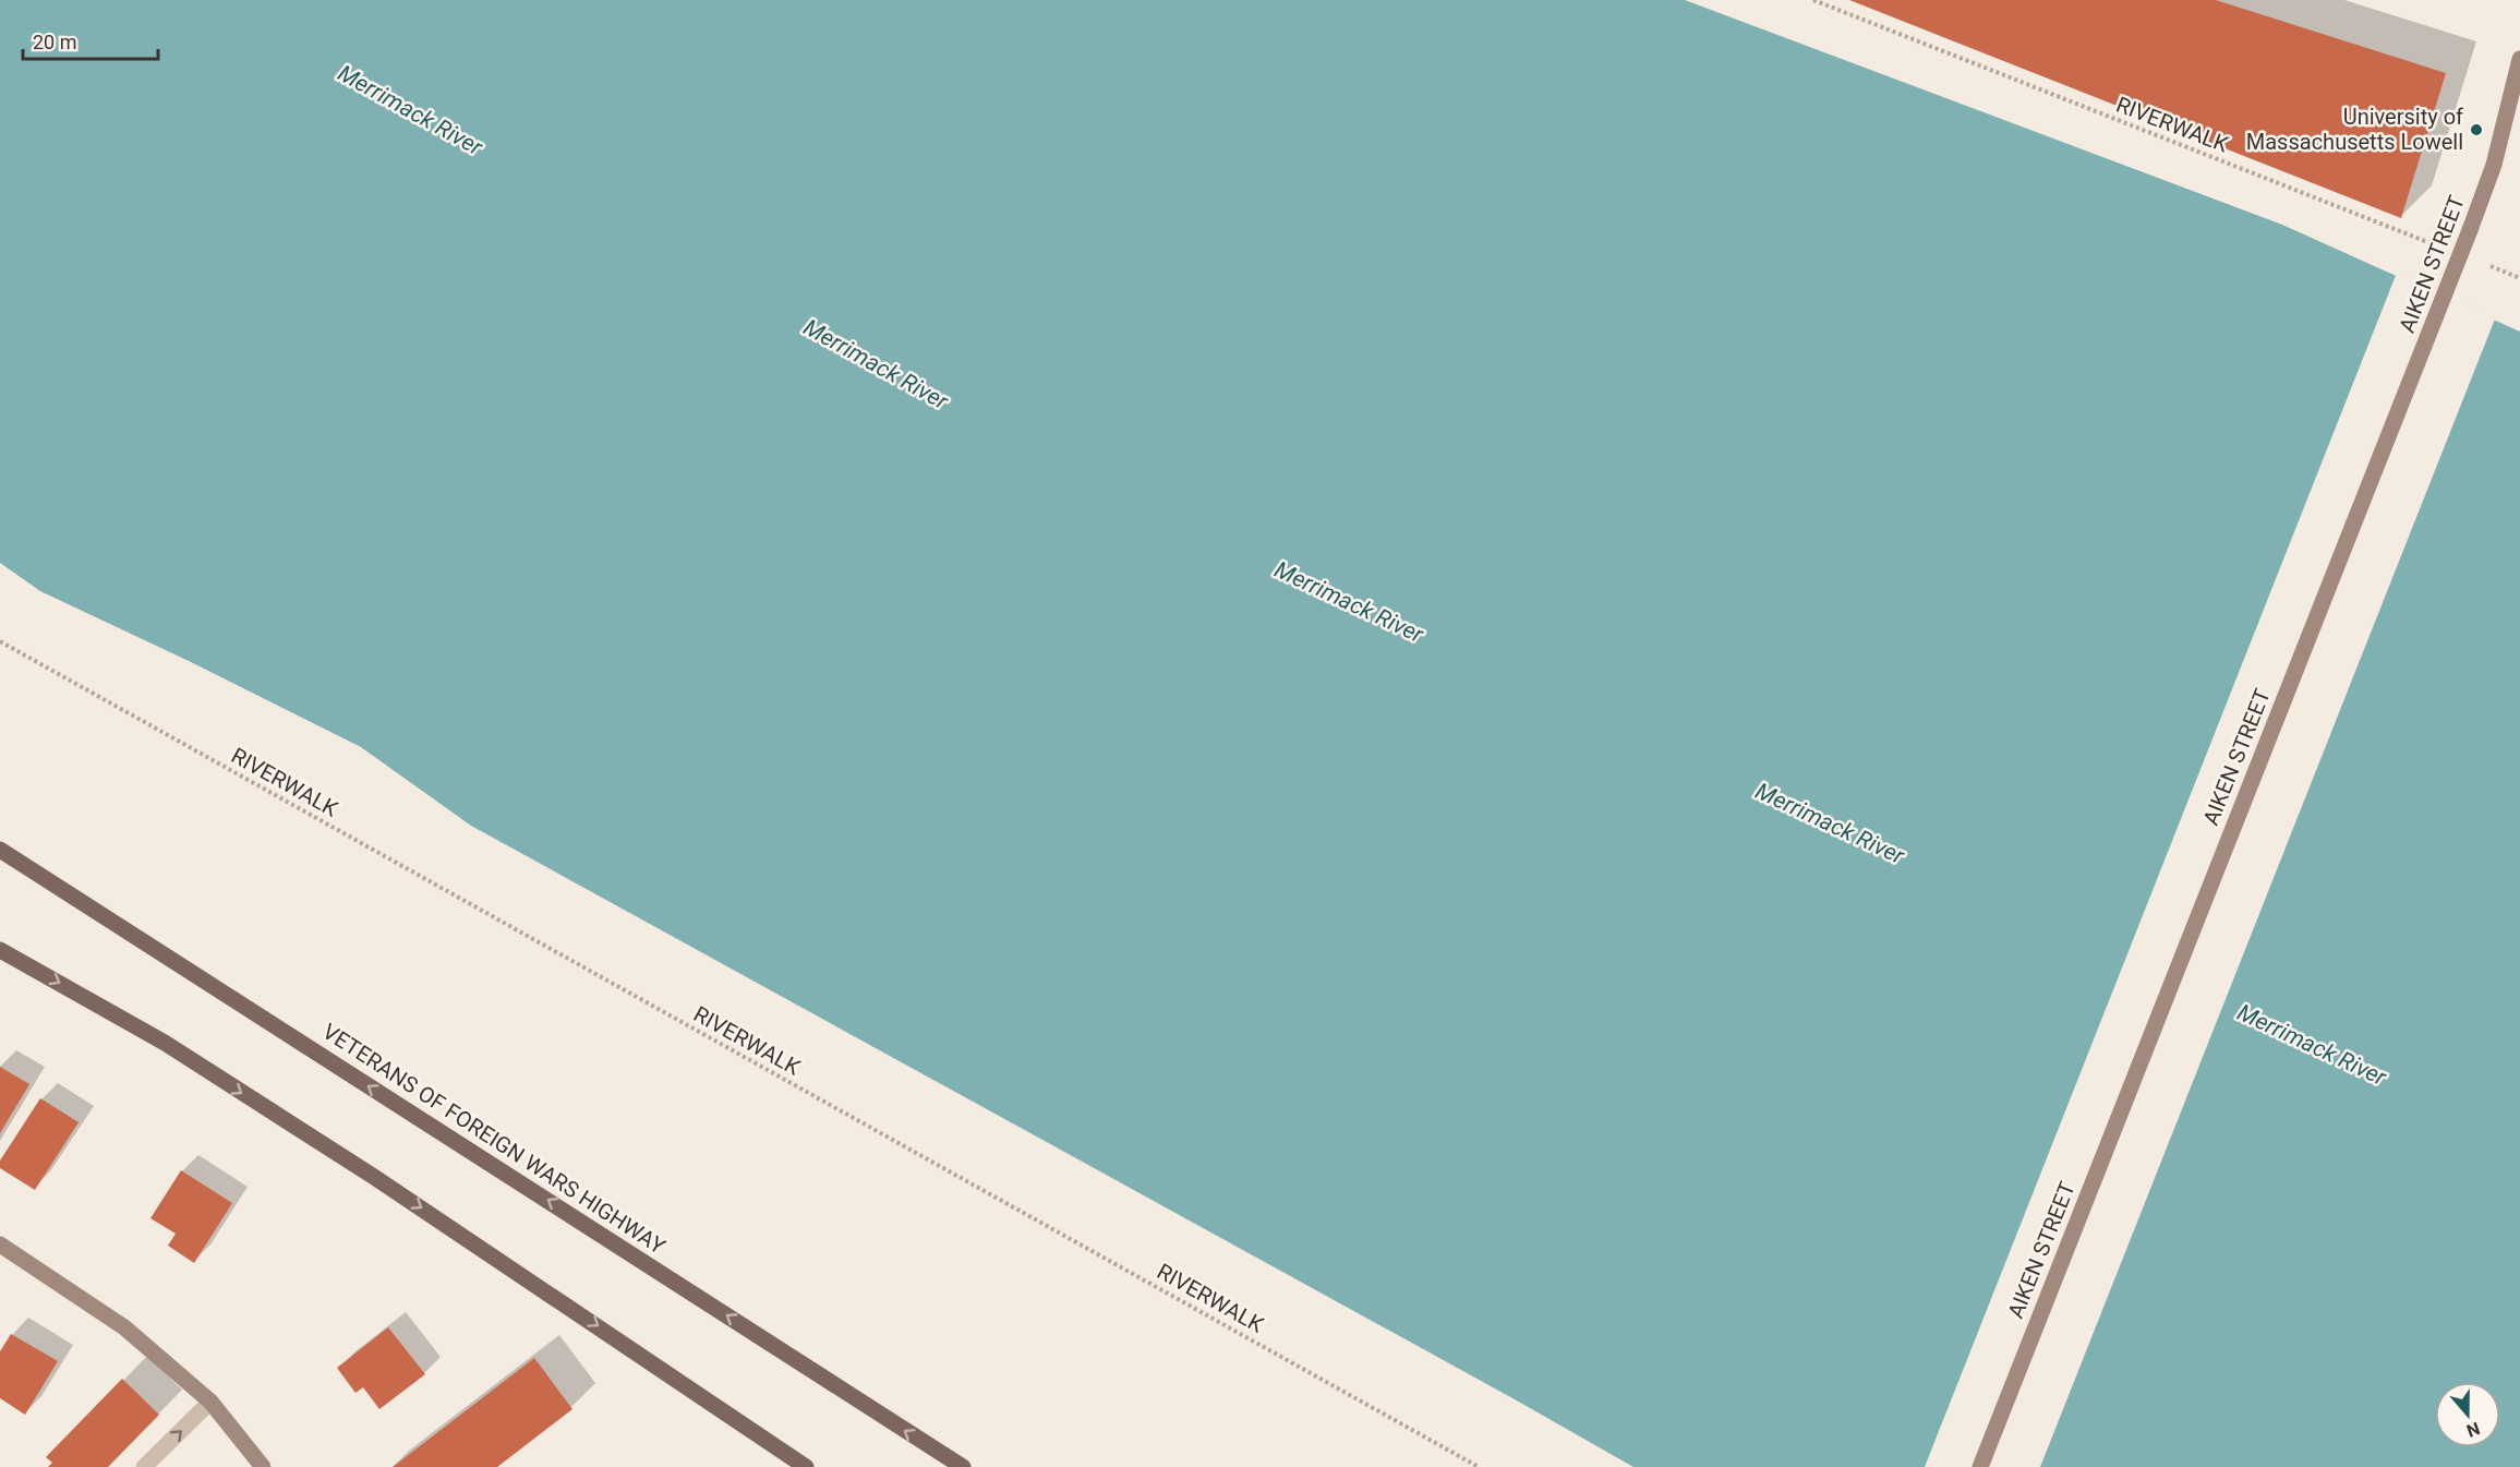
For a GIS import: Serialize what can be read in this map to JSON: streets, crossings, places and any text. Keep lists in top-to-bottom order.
{
  "streets": {
    "main road": ["AIKEN STREET", "VETERANS OF FOREIGN WARS HIGHWAY"],
    "path": ["RIVERWALK"]
  },
  "water": ["Merrimack River"],
  "places": ["University of Massachusetts Lowell"],
  "scale_bar": "20 m",
  "north": "bottom"
}
